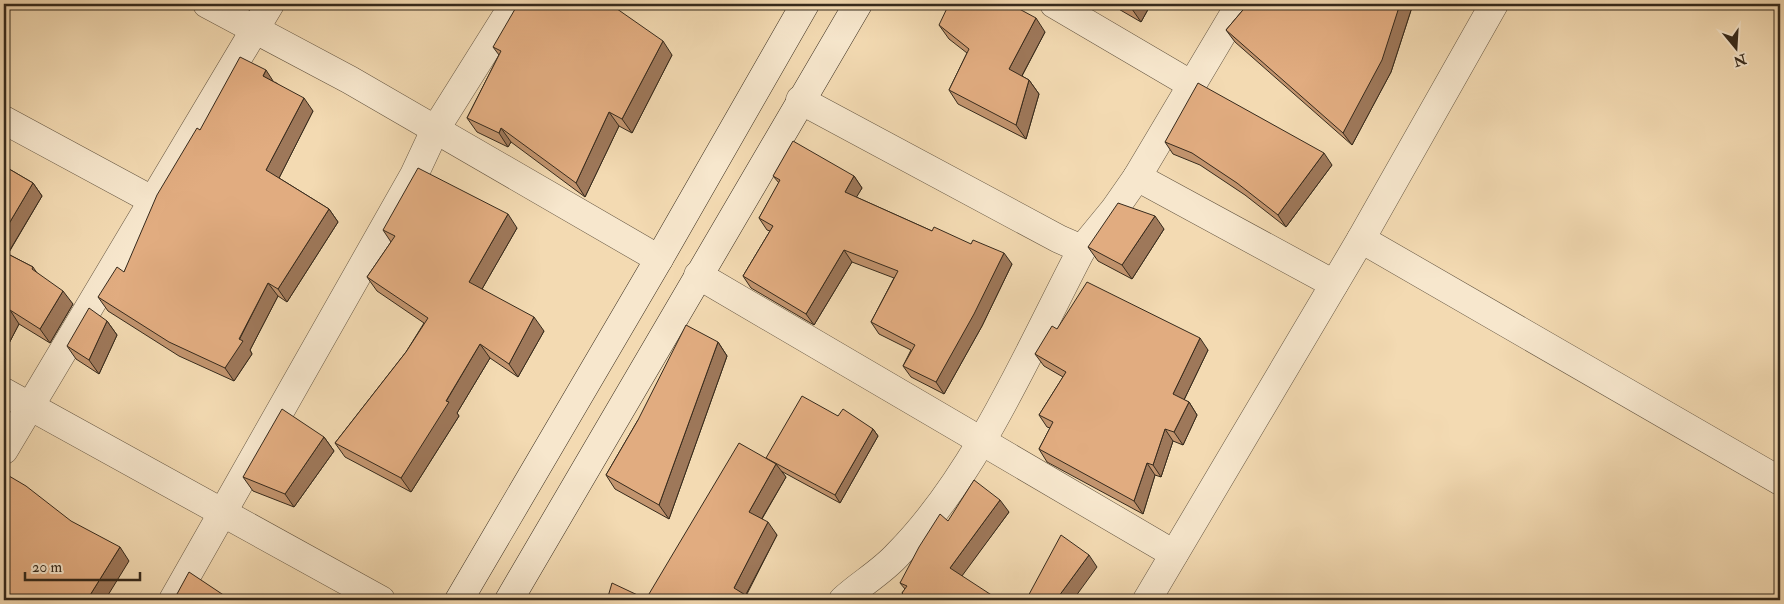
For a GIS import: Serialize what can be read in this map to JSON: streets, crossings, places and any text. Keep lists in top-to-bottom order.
{
  "scale_bar": "20 m",
  "north": "bottom"
}
